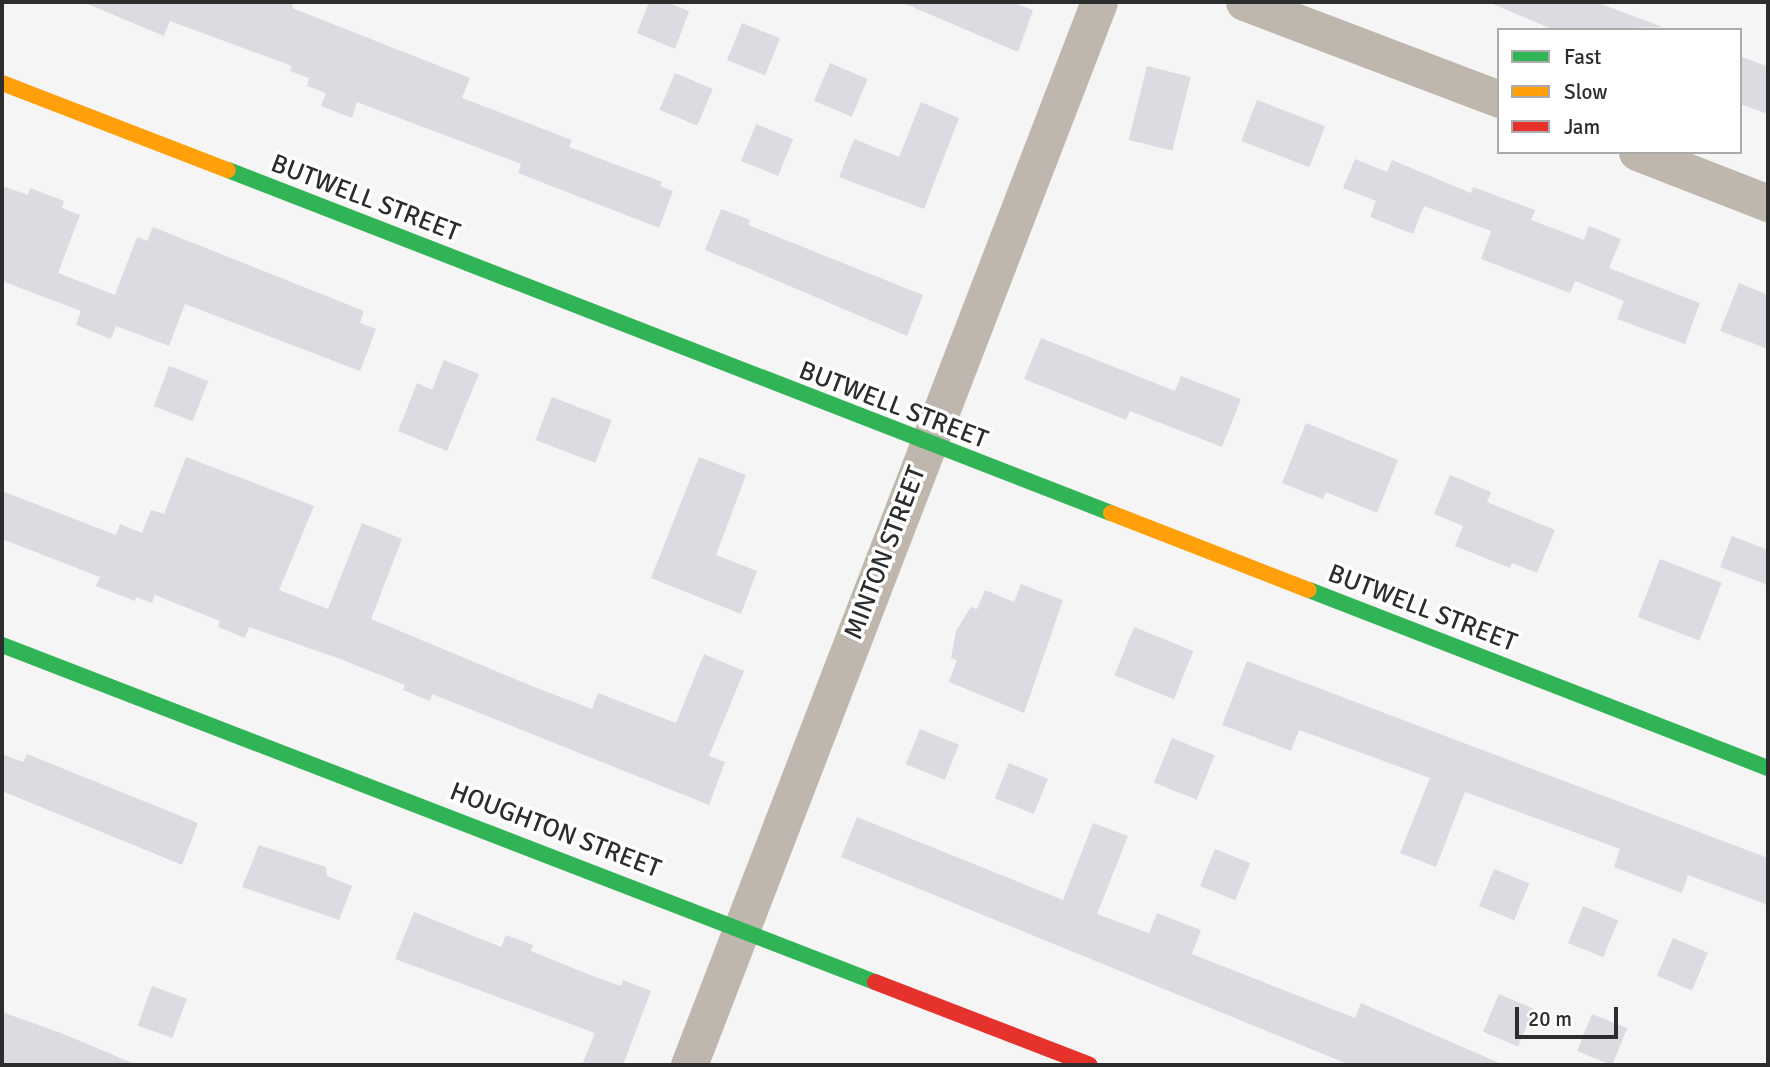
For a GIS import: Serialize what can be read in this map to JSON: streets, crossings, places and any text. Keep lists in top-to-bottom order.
{
  "streets": {
    "street": ["BUTWELL STREET", "MINTON STREET", "HOUGHTON STREET"]
  },
  "crossings": [
    ["BUTWELL STREET", "MINTON STREET"],
    ["MINTON STREET", "HOUGHTON STREET"]
  ],
  "legend": ["Fast", "Slow", "Jam"],
  "scale_bar": "20 m"
}
